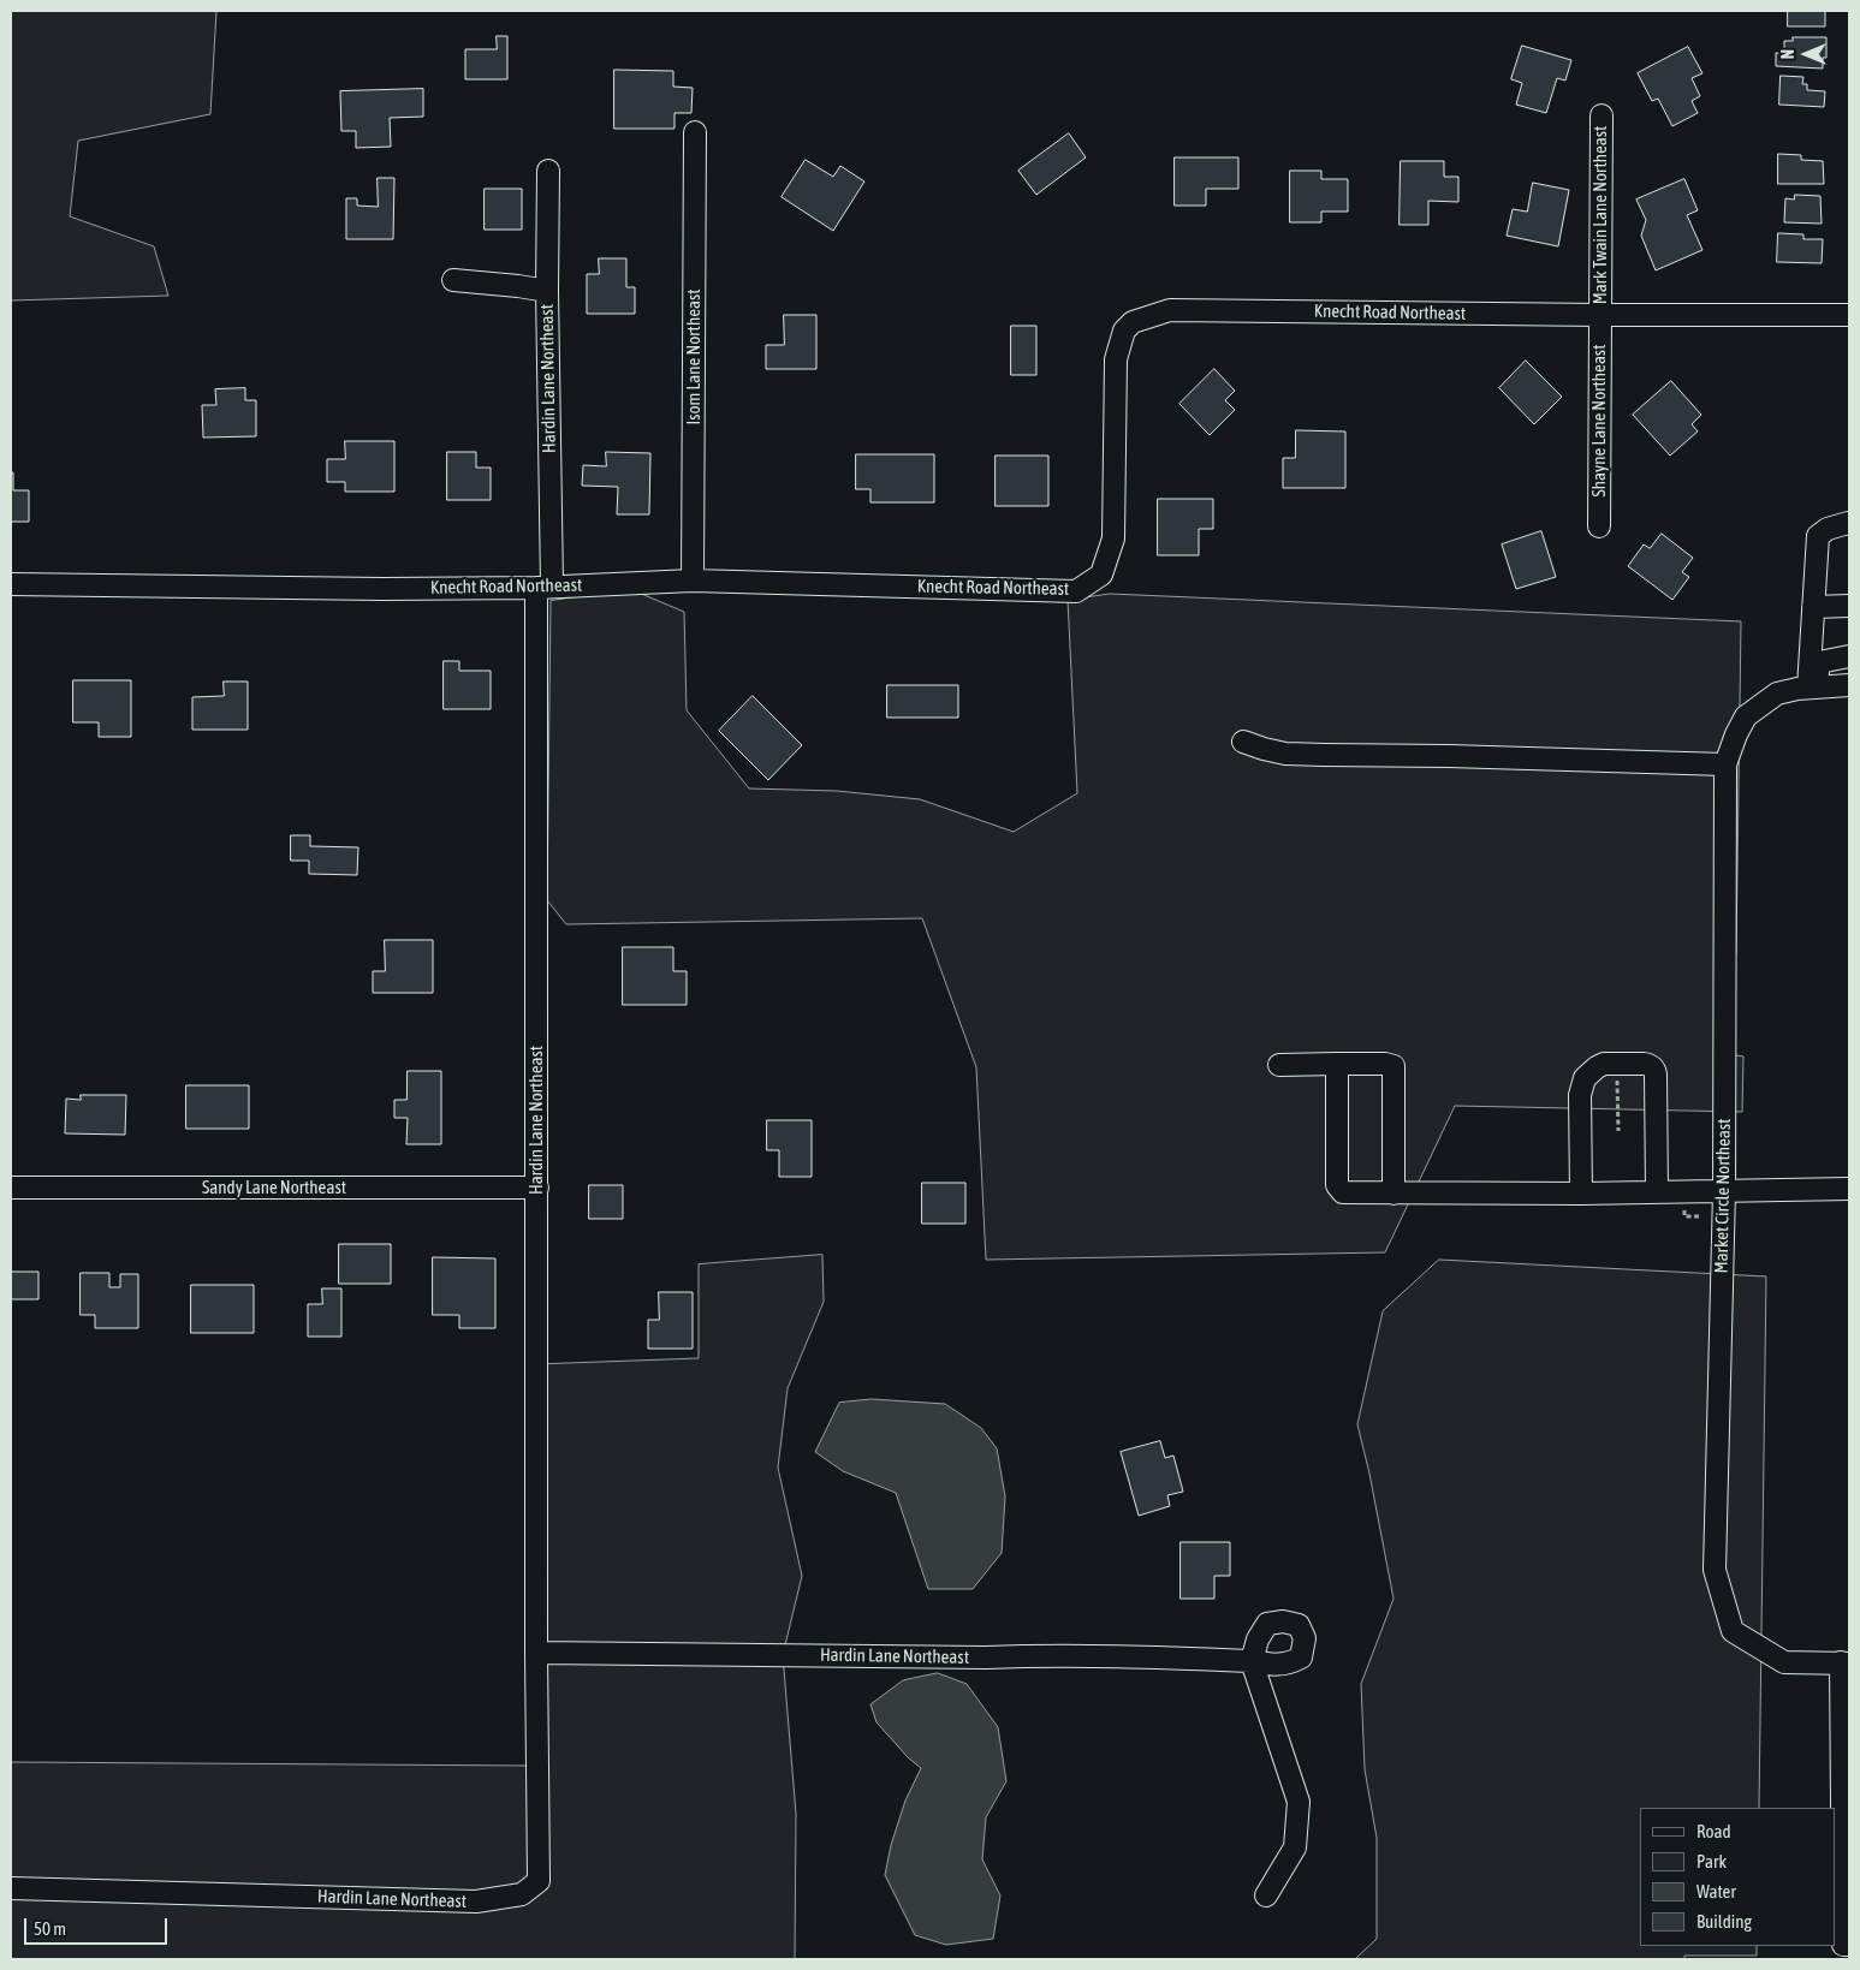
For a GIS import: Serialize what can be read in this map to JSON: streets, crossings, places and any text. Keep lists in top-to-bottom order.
{
  "streets": {
    "street": [
      "Mark Twain Lane Northeast",
      "Knecht Road Northeast",
      "Isom Lane Northeast",
      "Hardin Lane Northeast",
      "Shayne Lane Northeast",
      "Sandy Lane Northeast",
      "Market Circle Northeast"
    ]
  },
  "crossings": [
    ["Mark Twain Lane Northeast", "Knecht Road Northeast"],
    ["Mark Twain Lane Northeast", "Shayne Lane Northeast"],
    ["Knecht Road Northeast", "Isom Lane Northeast"],
    ["Knecht Road Northeast", "Hardin Lane Northeast"],
    ["Knecht Road Northeast", "Shayne Lane Northeast"],
    ["Hardin Lane Northeast", "Sandy Lane Northeast"]
  ],
  "legend": [
    "Road",
    "Park",
    "Water",
    "Building"
  ],
  "scale_bar": "50 m",
  "north": "left"
}
